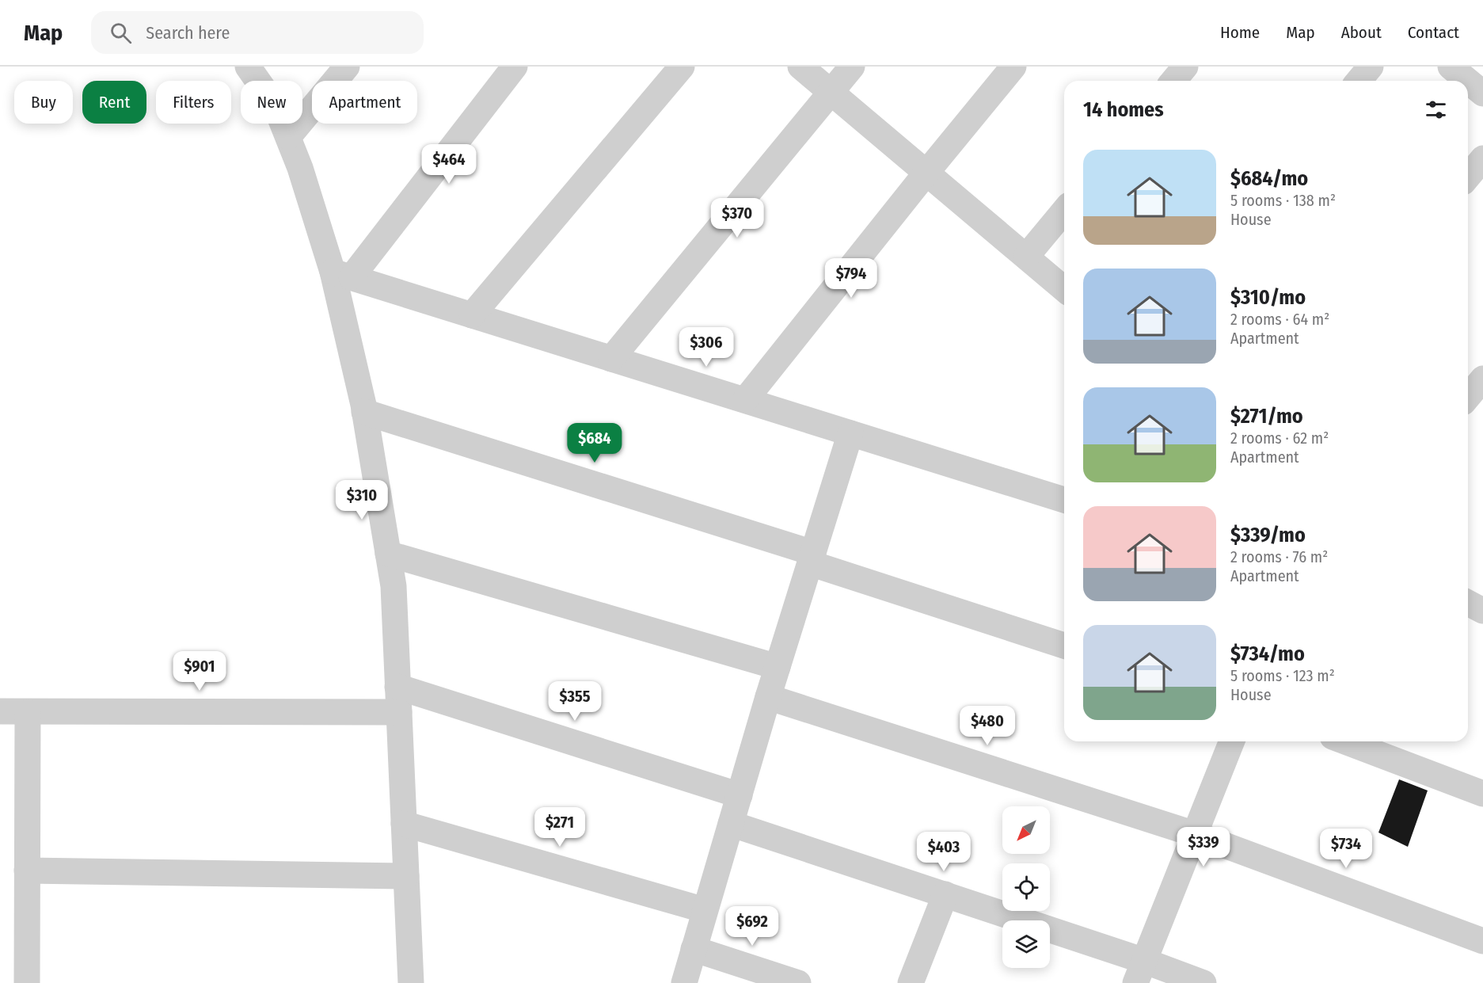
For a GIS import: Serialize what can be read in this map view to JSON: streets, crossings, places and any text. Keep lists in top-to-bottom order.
{
  "north": "bottom left",
  "page": {
    "header": "Map",
    "search": "Search here",
    "nav": [
      "Home",
      "Map",
      "About",
      "Contact"
    ],
    "chip": [
      "Buy",
      "Rent",
      "Filters",
      "New",
      "Apartment"
    ],
    "heading": "14 homes",
    "list": [
      {
        "name": "$684/mo",
        "note": "5 rooms · 138 m² · House"
      },
      {
        "name": "$310/mo",
        "note": "2 rooms · 64 m² · Apartment"
      },
      {
        "name": "$271/mo",
        "note": "2 rooms · 62 m² · Apartment"
      },
      {
        "name": "$339/mo",
        "note": "2 rooms · 76 m² · Apartment"
      },
      {
        "name": "$734/mo",
        "note": "5 rooms · 123 m² · House"
      }
    ],
    "price": [
      "$464",
      "$370",
      "$794",
      "$306",
      "$684",
      "$310",
      "$901",
      "$355",
      "$480",
      "$271",
      "$339",
      "$734",
      "$403",
      "$692"
    ]
  }
}
